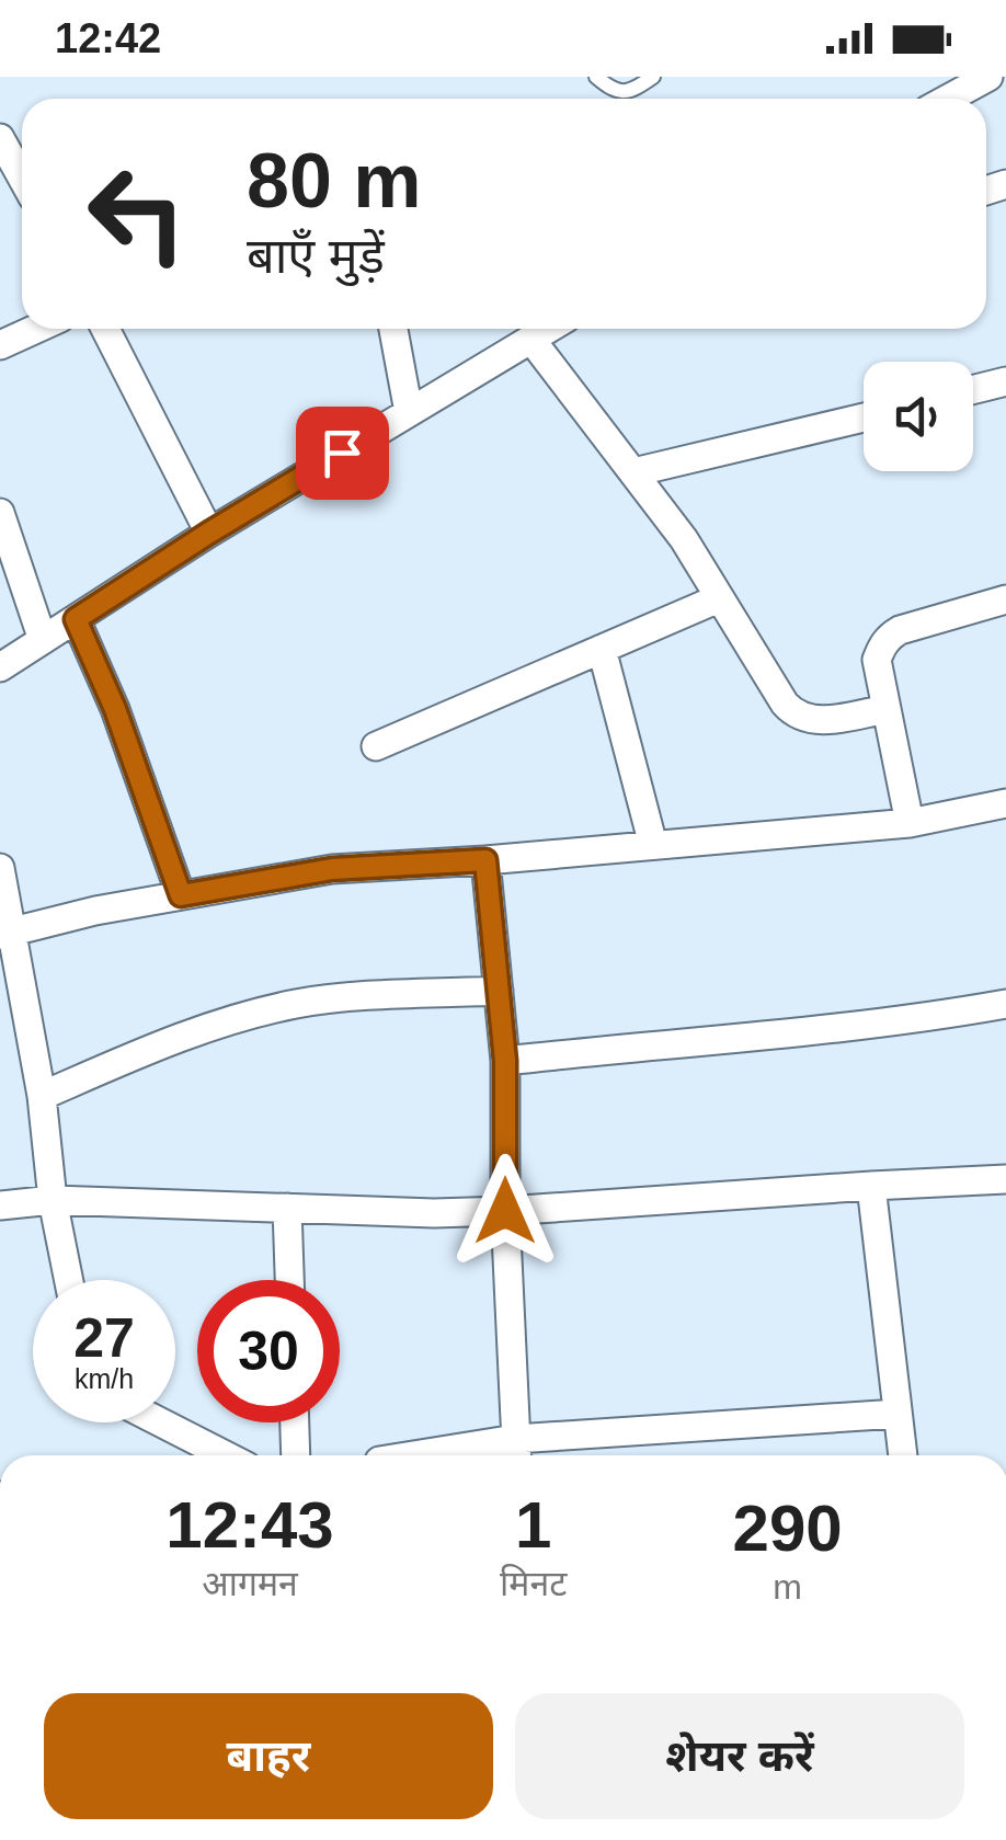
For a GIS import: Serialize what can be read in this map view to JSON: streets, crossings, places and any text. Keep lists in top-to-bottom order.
{
  "page": {
    "status": "12:42",
    "turn": ["80 m", "बाएँ मुड़ें"],
    "speed": "27 km/h",
    "limit": "30",
    "eta": [
      "12:43",
      "आगमन",
      "1",
      "मिनट",
      "290",
      "m"
    ],
    "buttons": ["बाहर", "शेयर करें"]
  }
}
